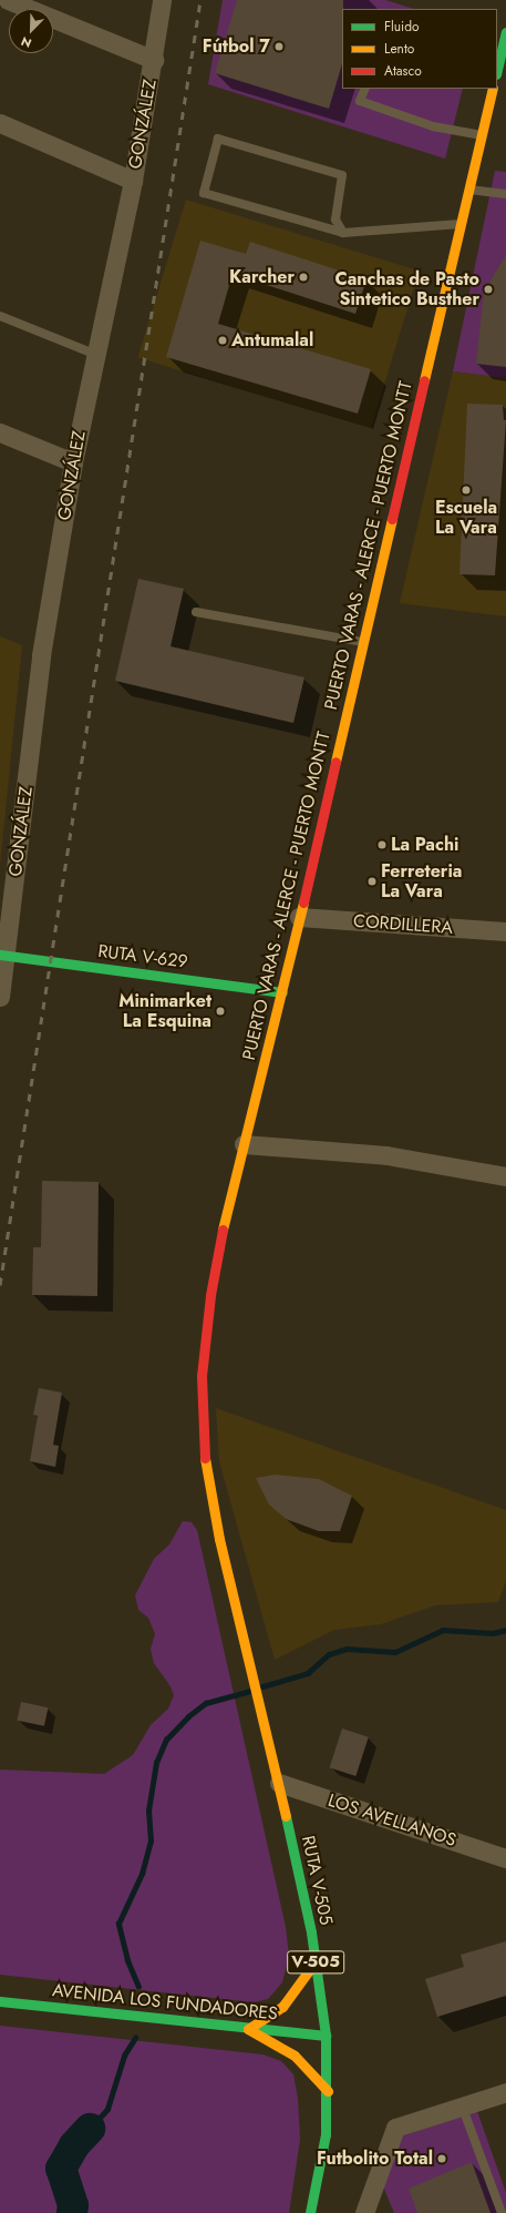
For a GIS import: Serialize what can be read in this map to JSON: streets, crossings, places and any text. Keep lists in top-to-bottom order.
{
  "streets": {
    "main road": [
      "PUERTO VARAS - ALERCE - PUERTO MONTT",
      "RUTA V-629",
      "RUTA V-505",
      "V-505",
      "AVENIDA LOS FUNDADORES"
    ],
    "street": ["GONZÁLEZ", "CORDILLERA", "LOS AVELLANOS"]
  },
  "crossings": [
    ["GONZÁLEZ", "RUTA V-629"],
    ["PUERTO VARAS - ALERCE - PUERTO MONTT", "CORDILLERA"],
    ["PUERTO VARAS - ALERCE - PUERTO MONTT", "RUTA V-629"],
    ["PUERTO VARAS - ALERCE - PUERTO MONTT", "RUTA V-505"],
    ["LOS AVELLANOS", "RUTA V-505"],
    ["RUTA V-505", "AVENIDA LOS FUNDADORES"]
  ],
  "places": [
    "Fútbol 7",
    "Karcher",
    "Canchas de Pasto Sintetico Busther",
    "Antumalal",
    "Escuela La Vara",
    "La Pachi",
    "Ferreteria La Vara",
    "Minimarket La Esquina",
    "Futbolito Total"
  ],
  "legend": ["Fluido", "Lento", "Atasco"],
  "north": "bottom left"
}
